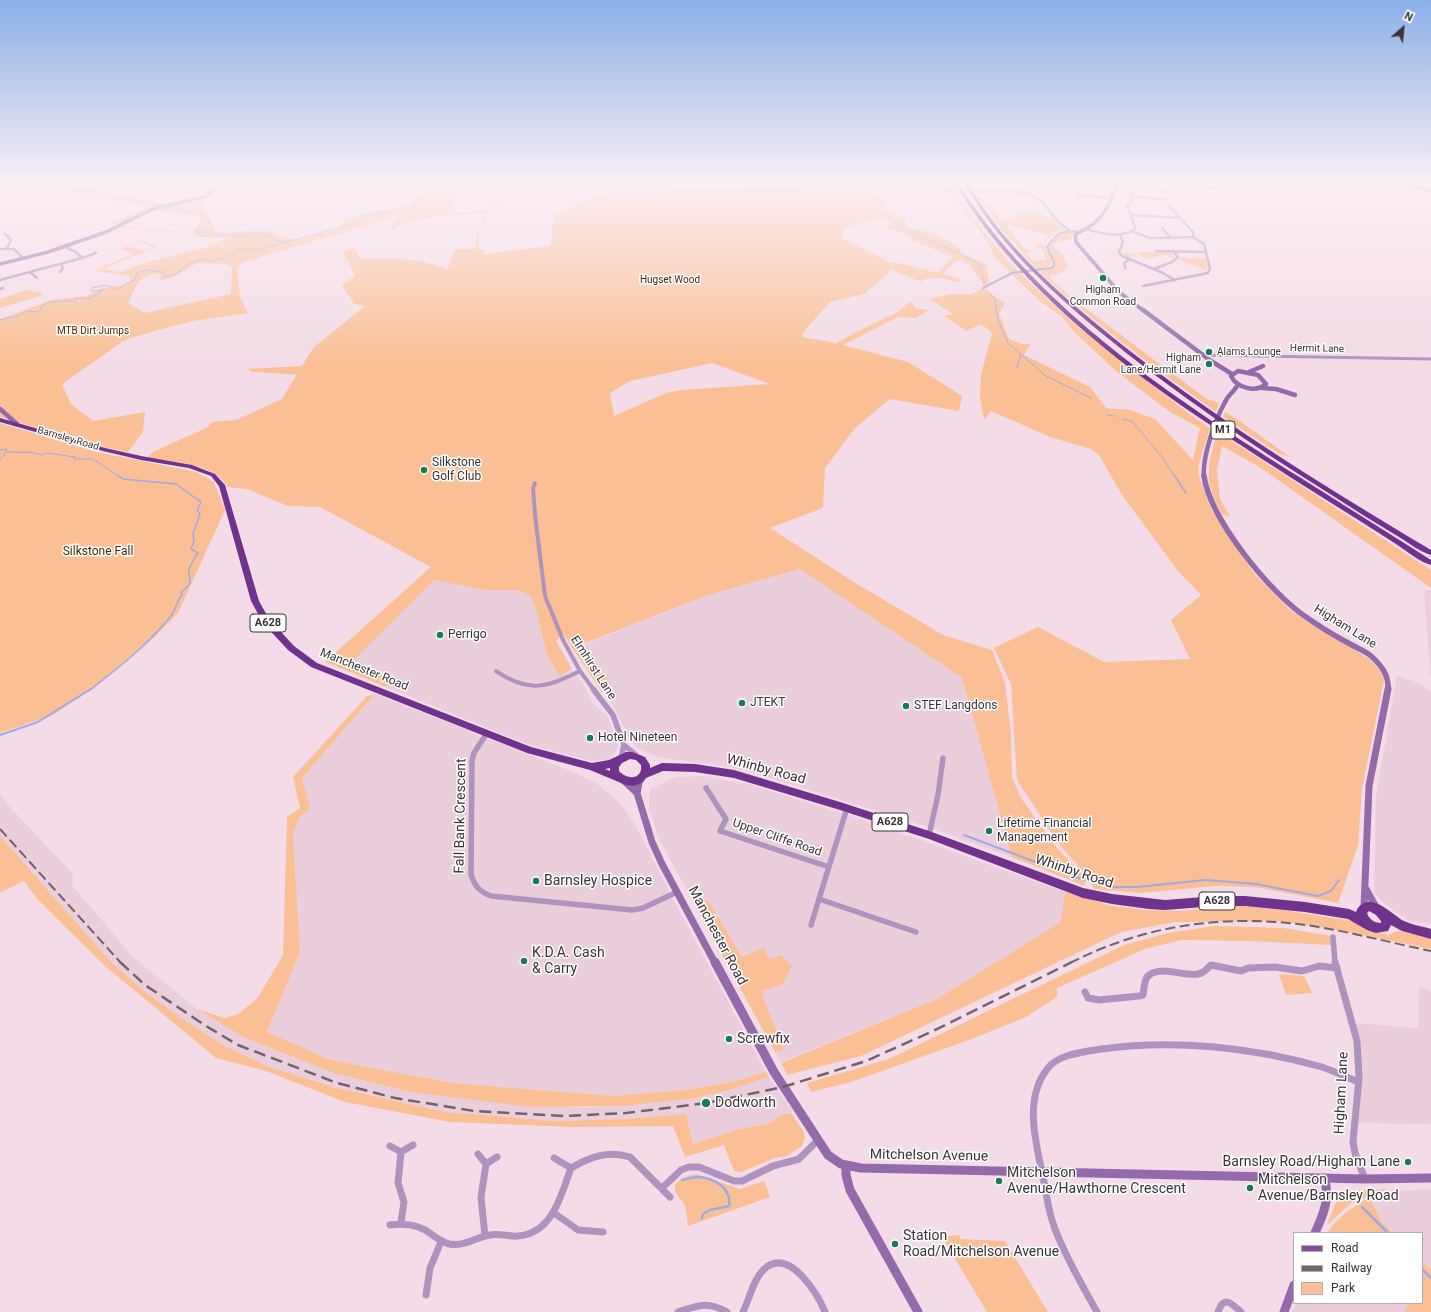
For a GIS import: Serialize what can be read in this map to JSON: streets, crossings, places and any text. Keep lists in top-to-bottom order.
{
  "streets": {
    "highway": [
      "M1",
      "Barnsley Road",
      "A628",
      "Manchester Road",
      "Whinby Road"
    ],
    "street": [
      "Hermit Lane",
      "Higham Lane",
      "Elmhirst Lane",
      "Fall Bank Crescent",
      "Upper Cliffe Road",
      "Mitchelson Avenue"
    ]
  },
  "crossings": [
    ["Barnsley Road", "A628"],
    ["Barnsley Road", "Manchester Road"],
    ["A628", "Manchester Road"],
    ["A628", "Whinby Road"],
    ["Higham Lane", "Whinby Road"],
    ["Manchester Road", "Whinby Road"],
    ["Manchester Road", "Fall Bank Crescent"],
    ["Manchester Road", "Mitchelson Avenue"],
    ["Whinby Road", "Upper Cliffe Road"]
  ],
  "parks": ["Hugset Wood", "MTB Dirt Jumps", "Silkstone Fall"],
  "places": [
    "Higham Common Road",
    "Alams Lounge",
    "Higham Lane/Hermit Lane",
    "Silkstone Golf Club",
    "Perrigo",
    "JTEKT",
    "STEF Langdons",
    "Hotel Nineteen",
    "Lifetime Financial Management",
    "Barnsley Hospice",
    "K.D.A. Cash & Carry",
    "Screwfix",
    "Dodworth",
    "Barnsley Road/Higham Lane",
    "Mitchelson Avenue/Hawthorne Crescent",
    "Mitchelson Avenue/Barnsley Road",
    "Station Road/Mitchelson Avenue"
  ],
  "legend": ["Road", "Railway", "Park"],
  "north": "top right"
}
